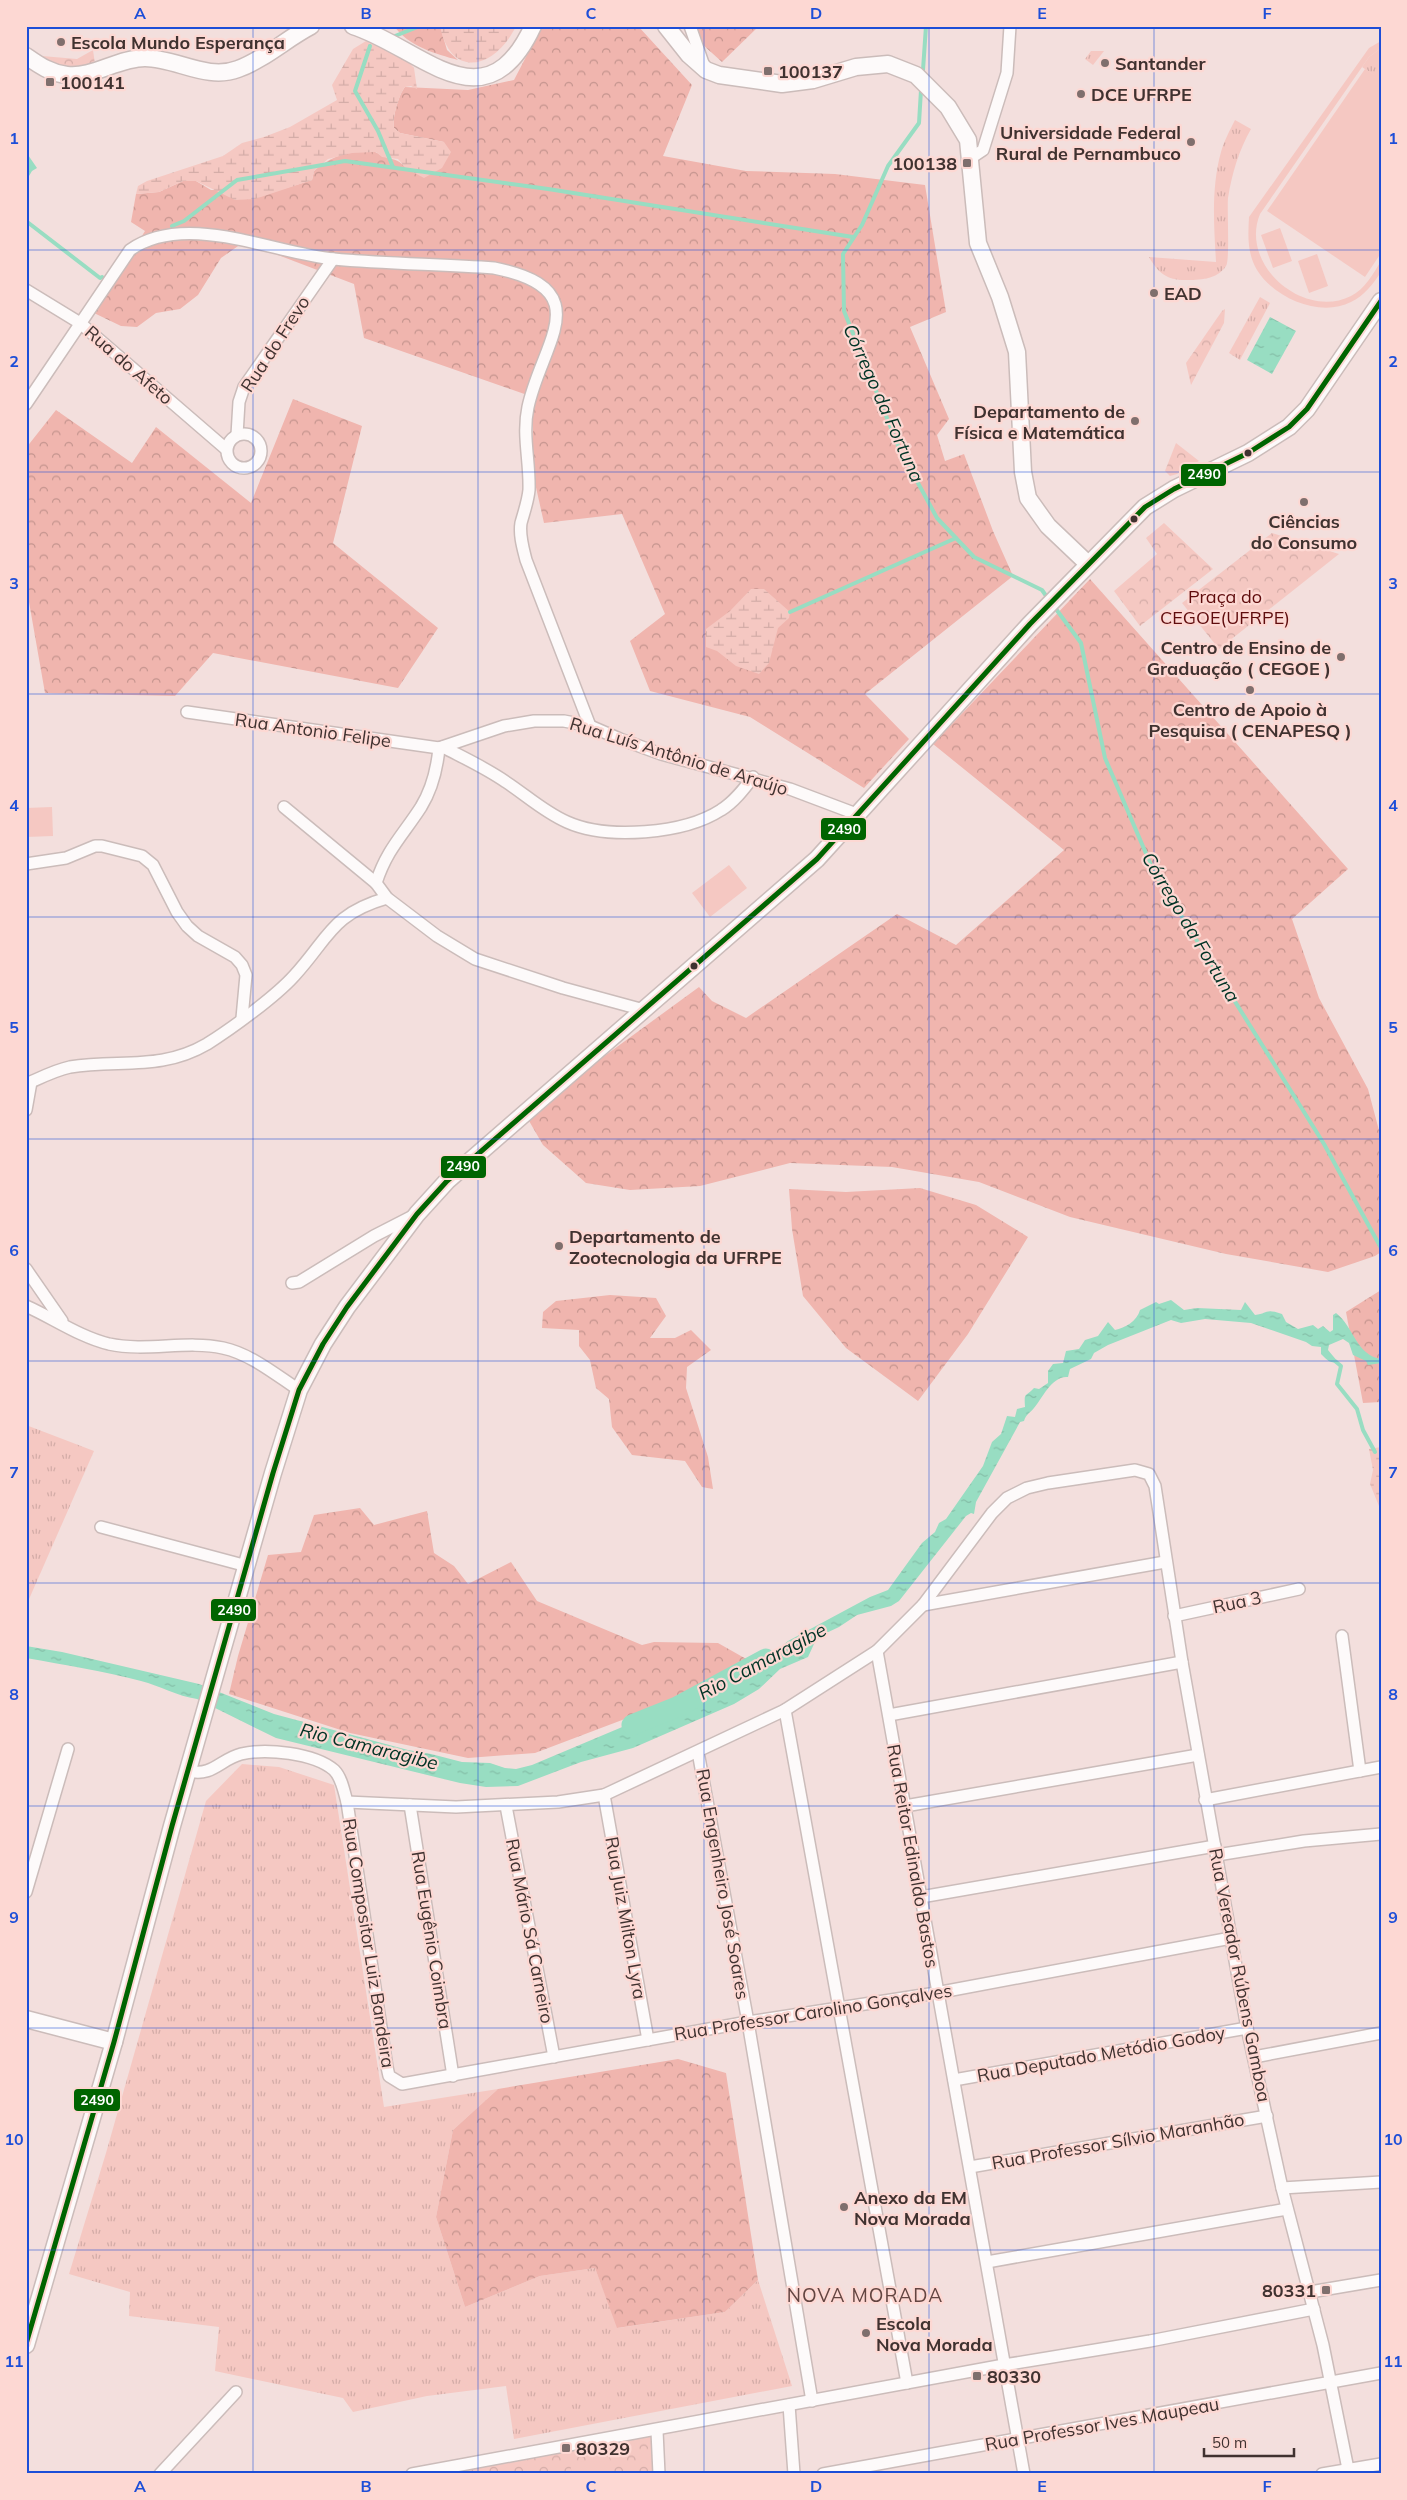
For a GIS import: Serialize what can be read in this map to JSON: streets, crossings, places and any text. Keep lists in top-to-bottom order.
{
  "streets": {
    "street": [
      "Rua do Frevo",
      "Rua do Afeto",
      "Rua Antonio Felipe",
      "Rua Luís Antônio de Araújo",
      "Rua 3",
      "Rua Reitor Edinaldo Bastos",
      "Rua Engenheiro José Soares",
      "Rua Juiz Milton Lyra",
      "Rua Mário Sá Carneiro",
      "Rua Eugênio Coimbra",
      "Rua Compositor Luiz Bandeira",
      "Rua Vereador Rúbens Gamboa",
      "Rua Professor Carolino Gonçalves",
      "Rua Deputado Metódio Godoy",
      "Rua Professor Sílvio Maranhão",
      "Rua Professor Ives Maupeau"
    ]
  },
  "crossings": [
    ["Rua do Frevo", "Rua do Afeto"],
    ["Rua Antonio Felipe", "Rua Luís Antônio de Araújo"],
    ["Rua 3", "Rua Vereador Rúbens Gamboa"],
    ["Rua Reitor Edinaldo Bastos", "Rua Professor Carolino Gonçalves"],
    ["Rua Reitor Edinaldo Bastos", "Rua Deputado Metódio Godoy"],
    ["Rua Reitor Edinaldo Bastos", "Rua Professor Sílvio Maranhão"],
    ["Rua Reitor Edinaldo Bastos", "Rua Professor Ives Maupeau"],
    ["Rua Engenheiro José Soares", "Rua Professor Carolino Gonçalves"],
    ["Rua Juiz Milton Lyra", "Rua Professor Carolino Gonçalves"],
    ["Rua Mário Sá Carneiro", "Rua Professor Carolino Gonçalves"],
    ["Rua Eugênio Coimbra", "Rua Professor Carolino Gonçalves"],
    ["Rua Compositor Luiz Bandeira", "Rua Professor Carolino Gonçalves"],
    ["Rua Vereador Rúbens Gamboa", "Rua Professor Carolino Gonçalves"],
    ["Rua Vereador Rúbens Gamboa", "Rua Deputado Metódio Godoy"],
    ["Rua Vereador Rúbens Gamboa", "Rua Professor Sílvio Maranhão"],
    ["Rua Vereador Rúbens Gamboa", "Rua Professor Ives Maupeau"]
  ],
  "districts": ["NOVA MORADA"],
  "water": ["Córrego da Fortuna", "Rio Camaragibe"],
  "parks": ["Praça do CEGOE(UFRPE)"],
  "places": {
    "other": [
      "Escola Mundo Esperança",
      "Santander",
      "DCE UFRPE",
      "Universidade Federal Rural de Pernambuco",
      "EAD",
      "Departamento de Física e Matemática",
      "Ciências do Consumo",
      "Centro de Ensino de Graduação ( CEGOE )",
      "Centro de Apoio à Pesquisa ( CENAPESQ )",
      "Departamento de Zootecnologia da UFRPE",
      "Anexo da EM Nova Morada",
      "Escola Nova Morada"
    ],
    "transit": [
      "100137",
      "100141",
      "100138",
      "80331",
      "80330",
      "80329"
    ]
  },
  "lines": ["transit line 2490"],
  "scale_bar": "50 m",
  "grid": {
    "columns": [
      "A",
      "B",
      "C",
      "D",
      "E",
      "F"
    ],
    "rows": [
      "1",
      "2",
      "3",
      "4",
      "5",
      "6",
      "7",
      "8",
      "9",
      "10",
      "11"
    ]
  }
}
